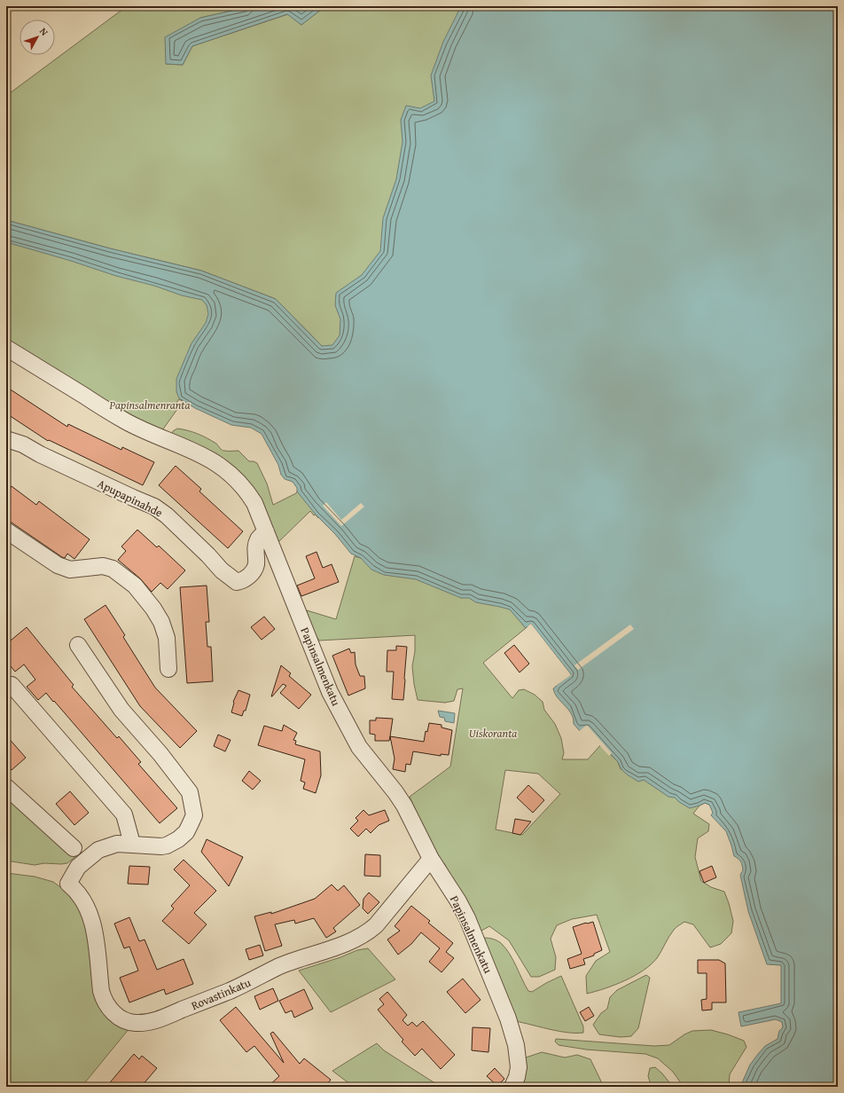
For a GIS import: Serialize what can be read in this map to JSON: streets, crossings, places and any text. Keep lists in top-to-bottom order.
{
  "streets": {
    "street": ["Apupapinahde", "Papinsalmenkatu", "Rovastinkatu"]
  },
  "crossings": [
    ["Apupapinahde", "Papinsalmenkatu"],
    ["Papinsalmenkatu", "Rovastinkatu"]
  ],
  "parks": ["Papinsalmenranta", "Uiskoranta"],
  "north": "top right"
}
